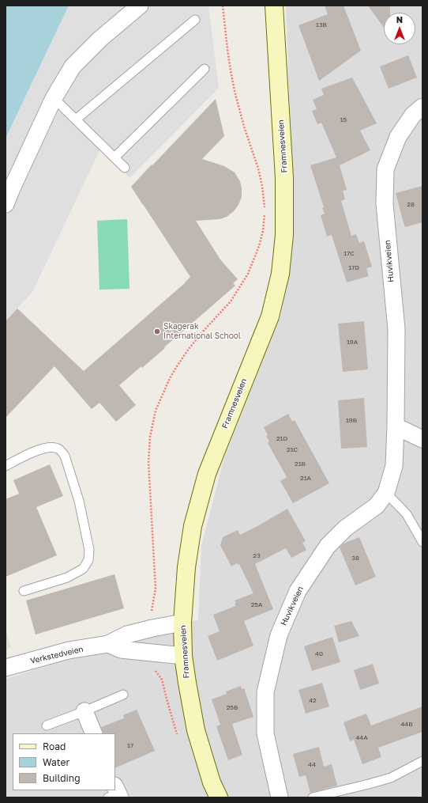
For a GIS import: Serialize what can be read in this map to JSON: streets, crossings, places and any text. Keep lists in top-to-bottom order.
{
  "streets": {
    "main road": ["Framnesveien"],
    "street": ["Huvikveien", "Verkstedveien"]
  },
  "crossings": [
    ["Framnesveien", "Verkstedveien"]
  ],
  "places": ["Skagerak International School"],
  "house_numbers": [
    "13B",
    "15",
    "28",
    "17C",
    "17D",
    "19A",
    "19B",
    "21D",
    "21C",
    "21B",
    "21A",
    "23",
    "38",
    "25A",
    "40",
    "42",
    "25B",
    "44B",
    "44A",
    "17",
    "44"
  ],
  "legend": ["Road", "Water", "Building"],
  "north": "top"
}
